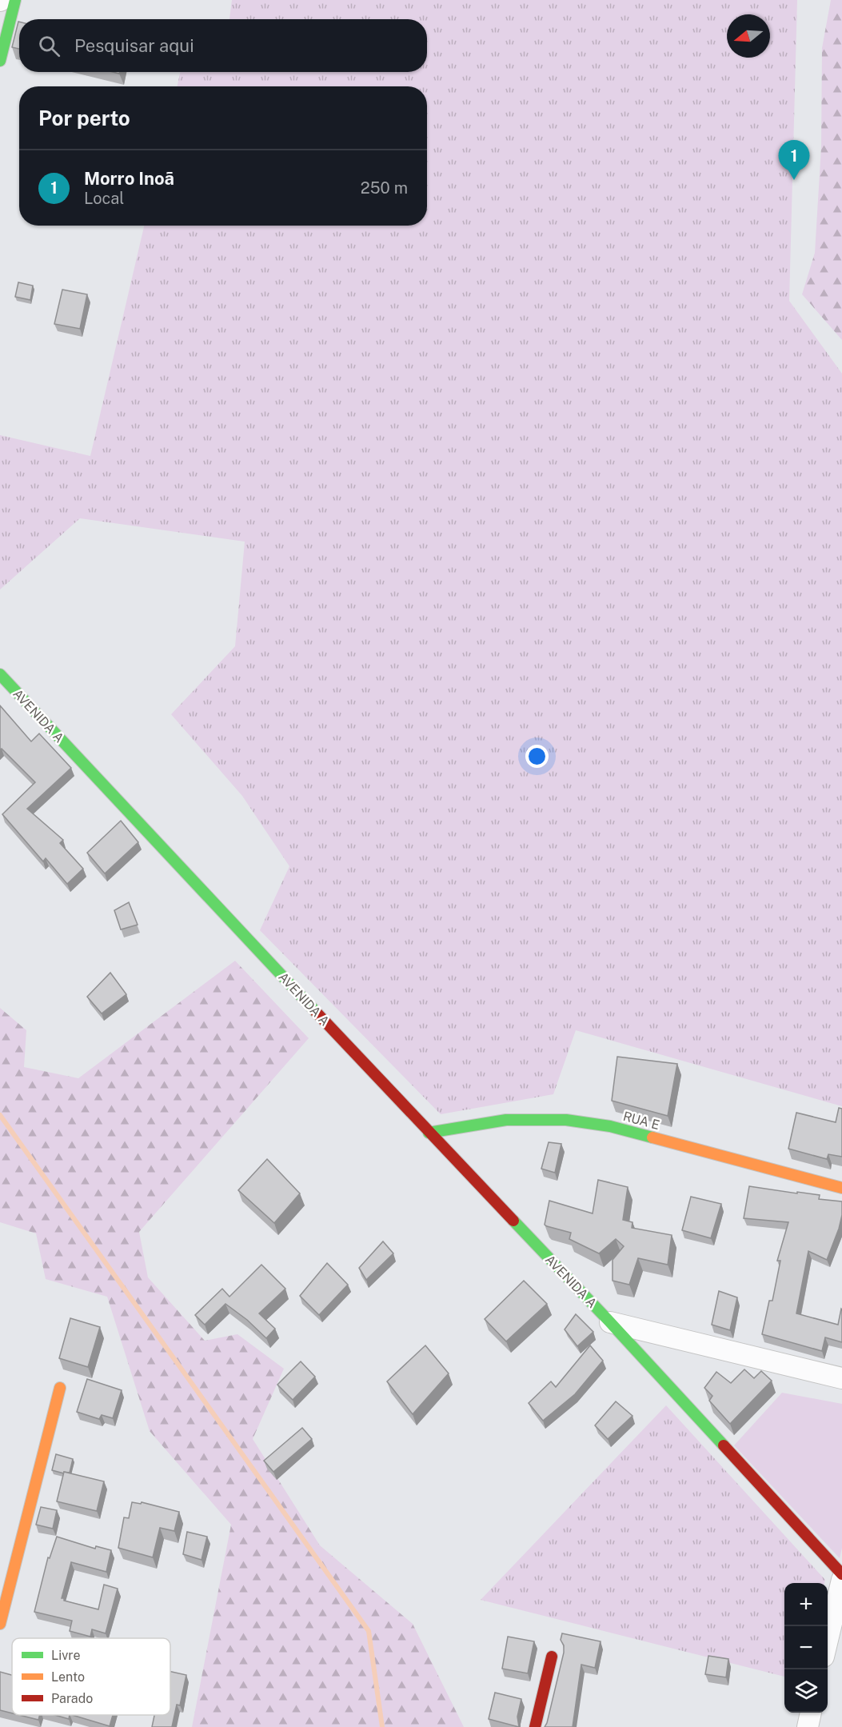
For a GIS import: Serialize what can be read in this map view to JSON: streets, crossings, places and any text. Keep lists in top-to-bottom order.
{
  "streets": {
    "street": ["AVENIDA A", "RUA E"]
  },
  "crossings": [
    ["AVENIDA A", "RUA E"]
  ],
  "legend": ["Livre", "Lento", "Parado"],
  "north": "left",
  "page": {
    "search": "Pesquisar aqui",
    "heading": "Por perto",
    "pins": "1",
    "list": [
      {
        "mark": "1",
        "name": "Morro Inoã",
        "note": "Local",
        "value": "250 m"
      }
    ],
    "map_buttons": ["+", "−"]
  }
}
